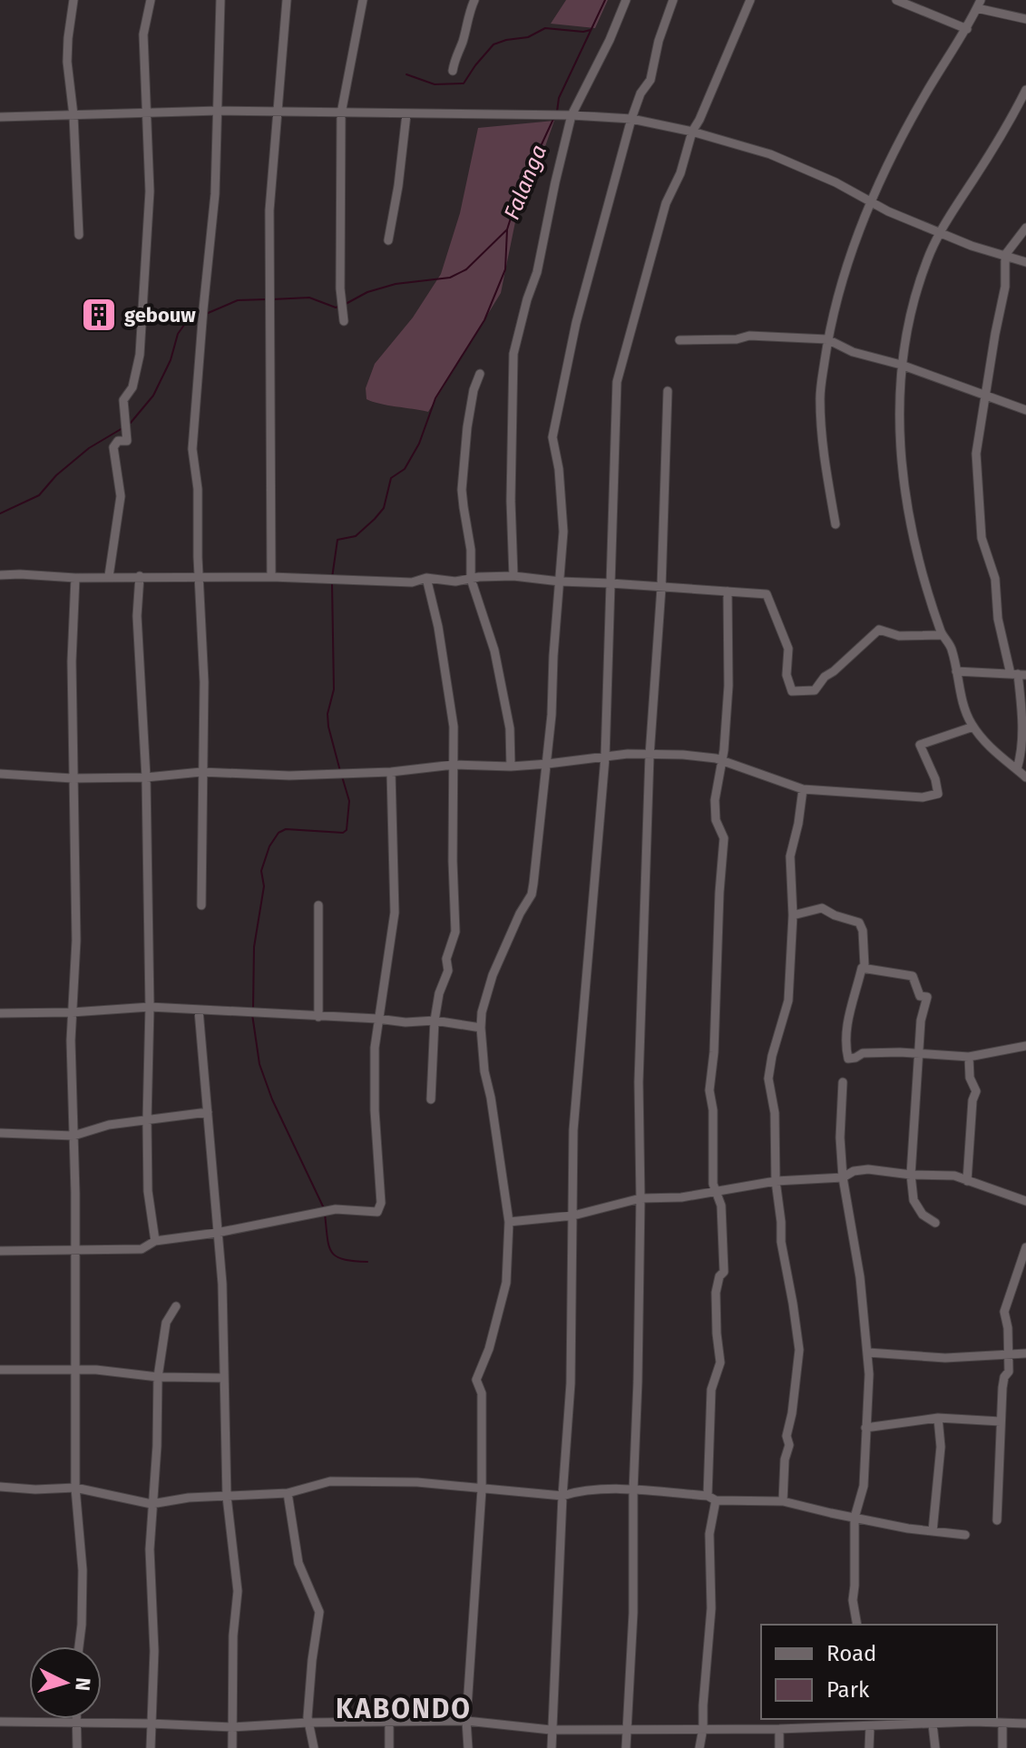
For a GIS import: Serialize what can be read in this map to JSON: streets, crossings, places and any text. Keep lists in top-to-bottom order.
{
  "districts": ["KABONDO"],
  "water": ["Falanga"],
  "places": {
    "building": ["gebouw"]
  },
  "legend": ["Road", "Park"],
  "north": "right"
}
